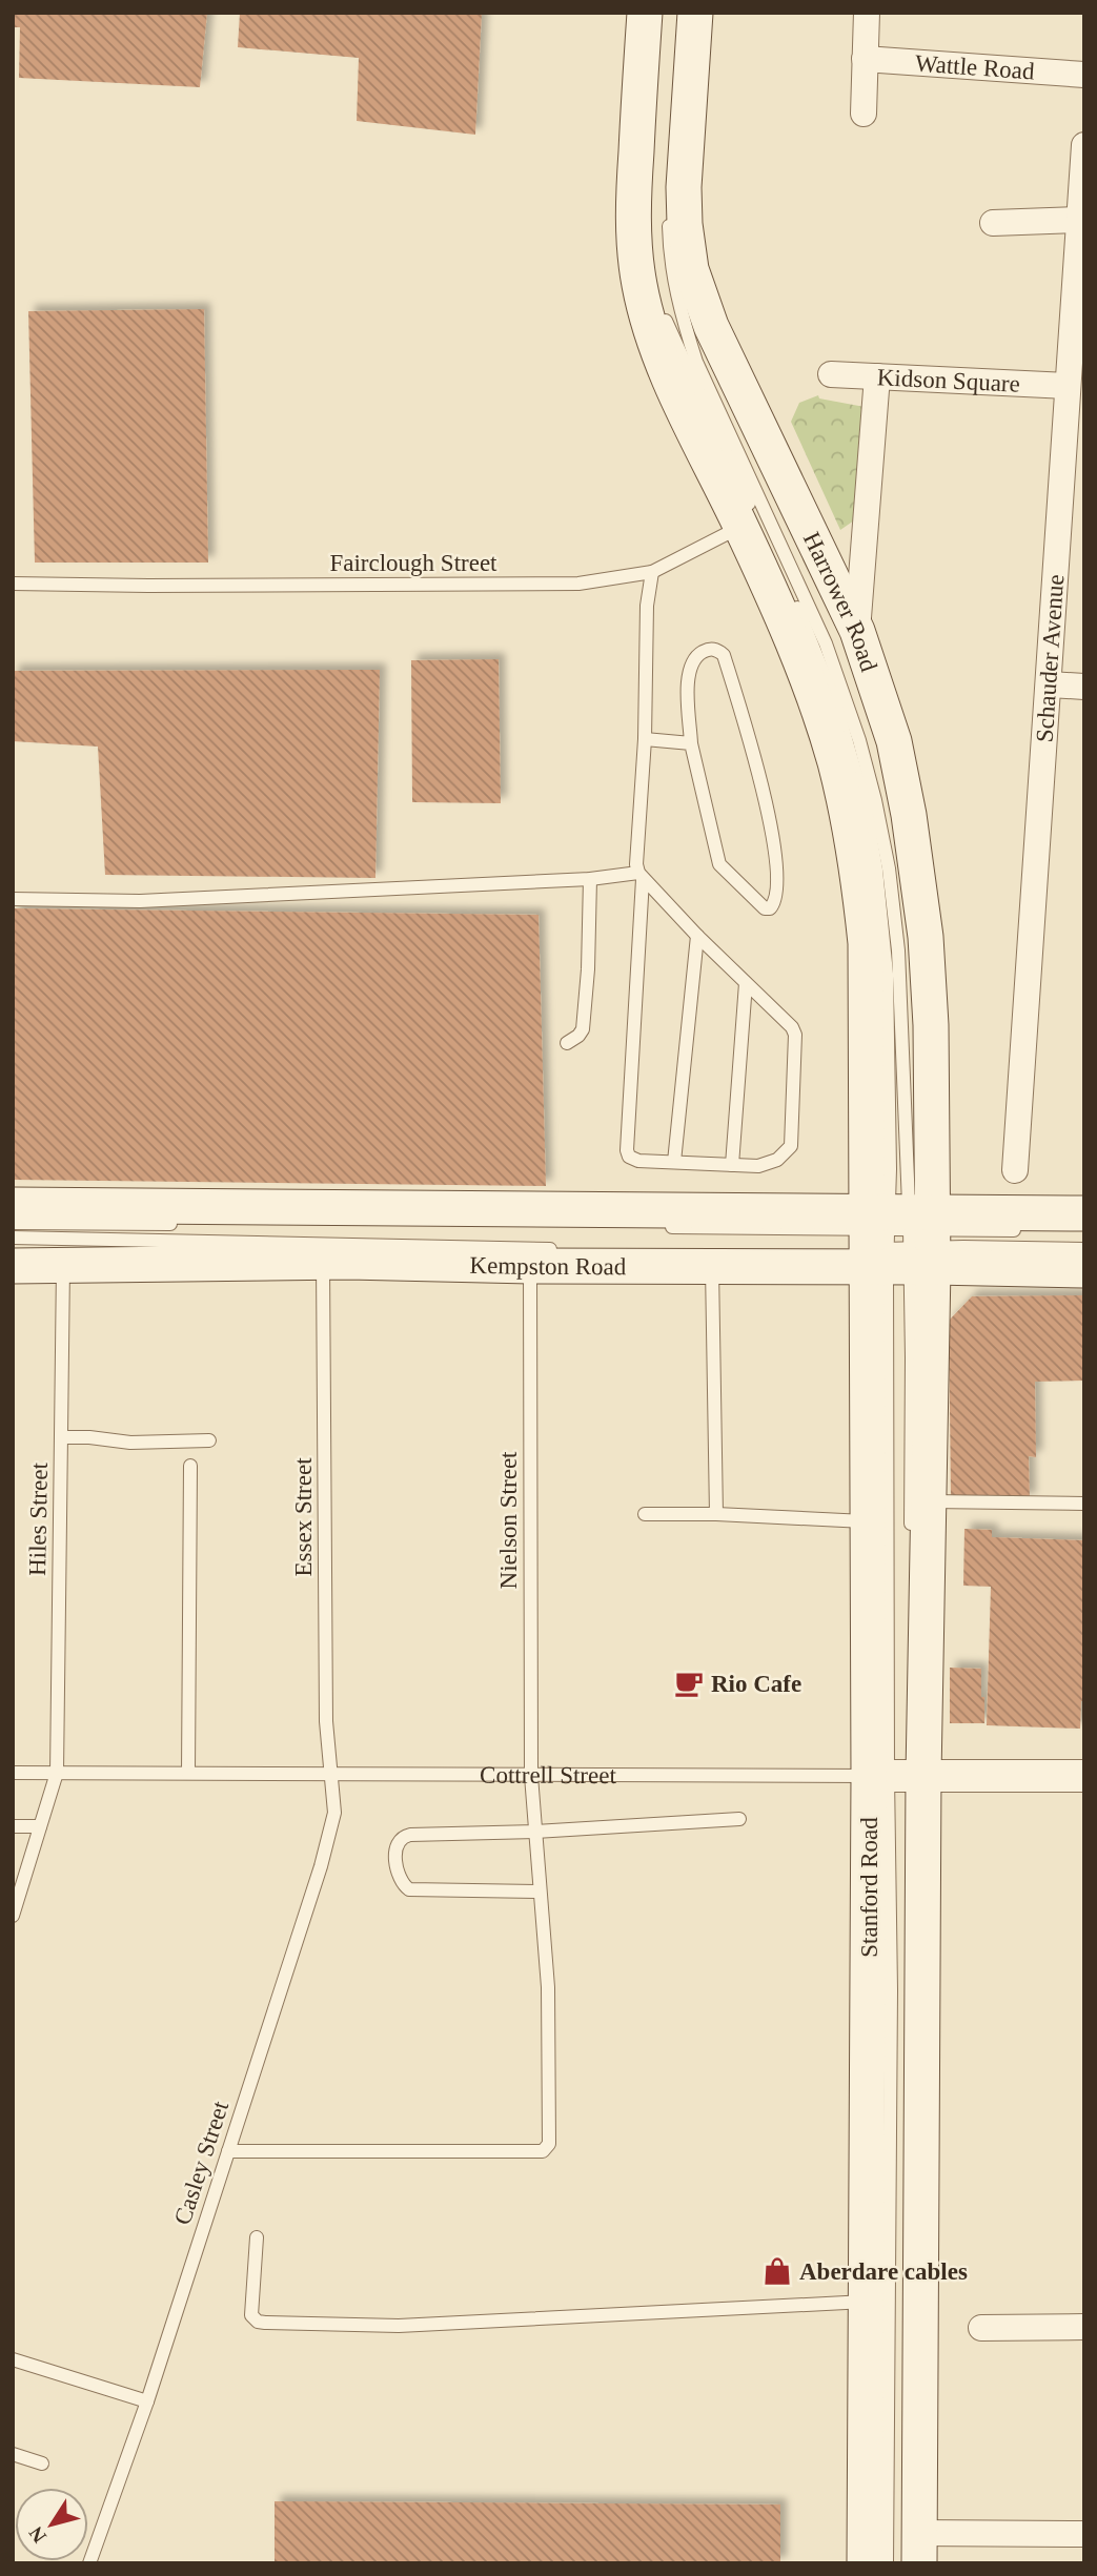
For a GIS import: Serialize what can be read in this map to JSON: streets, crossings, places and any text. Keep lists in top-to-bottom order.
{
  "streets": {
    "main road": ["Harrower Road", "Kempston Road", "Stanford Road"],
    "street": [
      "Wattle Road",
      "Kidson Square",
      "Schauder Avenue",
      "Cottrell Street"
    ],
    "lane": [
      "Fairclough Street",
      "Essex Street",
      "Hiles Street",
      "Nielson Street",
      "Casley Street"
    ]
  },
  "crossings": [
    ["Kidson Square", "Schauder Avenue"],
    ["Fairclough Street", "Harrower Road"],
    ["Harrower Road", "Kempston Road"],
    ["Harrower Road", "Stanford Road"],
    ["Kempston Road", "Essex Street"],
    ["Kempston Road", "Hiles Street"],
    ["Kempston Road", "Nielson Street"],
    ["Kempston Road", "Stanford Road"],
    ["Essex Street", "Cottrell Street"],
    ["Essex Street", "Casley Street"],
    ["Hiles Street", "Cottrell Street"],
    ["Nielson Street", "Cottrell Street"],
    ["Nielson Street", "Casley Street"],
    ["Cottrell Street", "Stanford Road"],
    ["Cottrell Street", "Casley Street"]
  ],
  "places": {
    "cafe": ["Rio Cafe"],
    "shop": ["Aberdare cables"]
  },
  "north": "bottom left"
}
